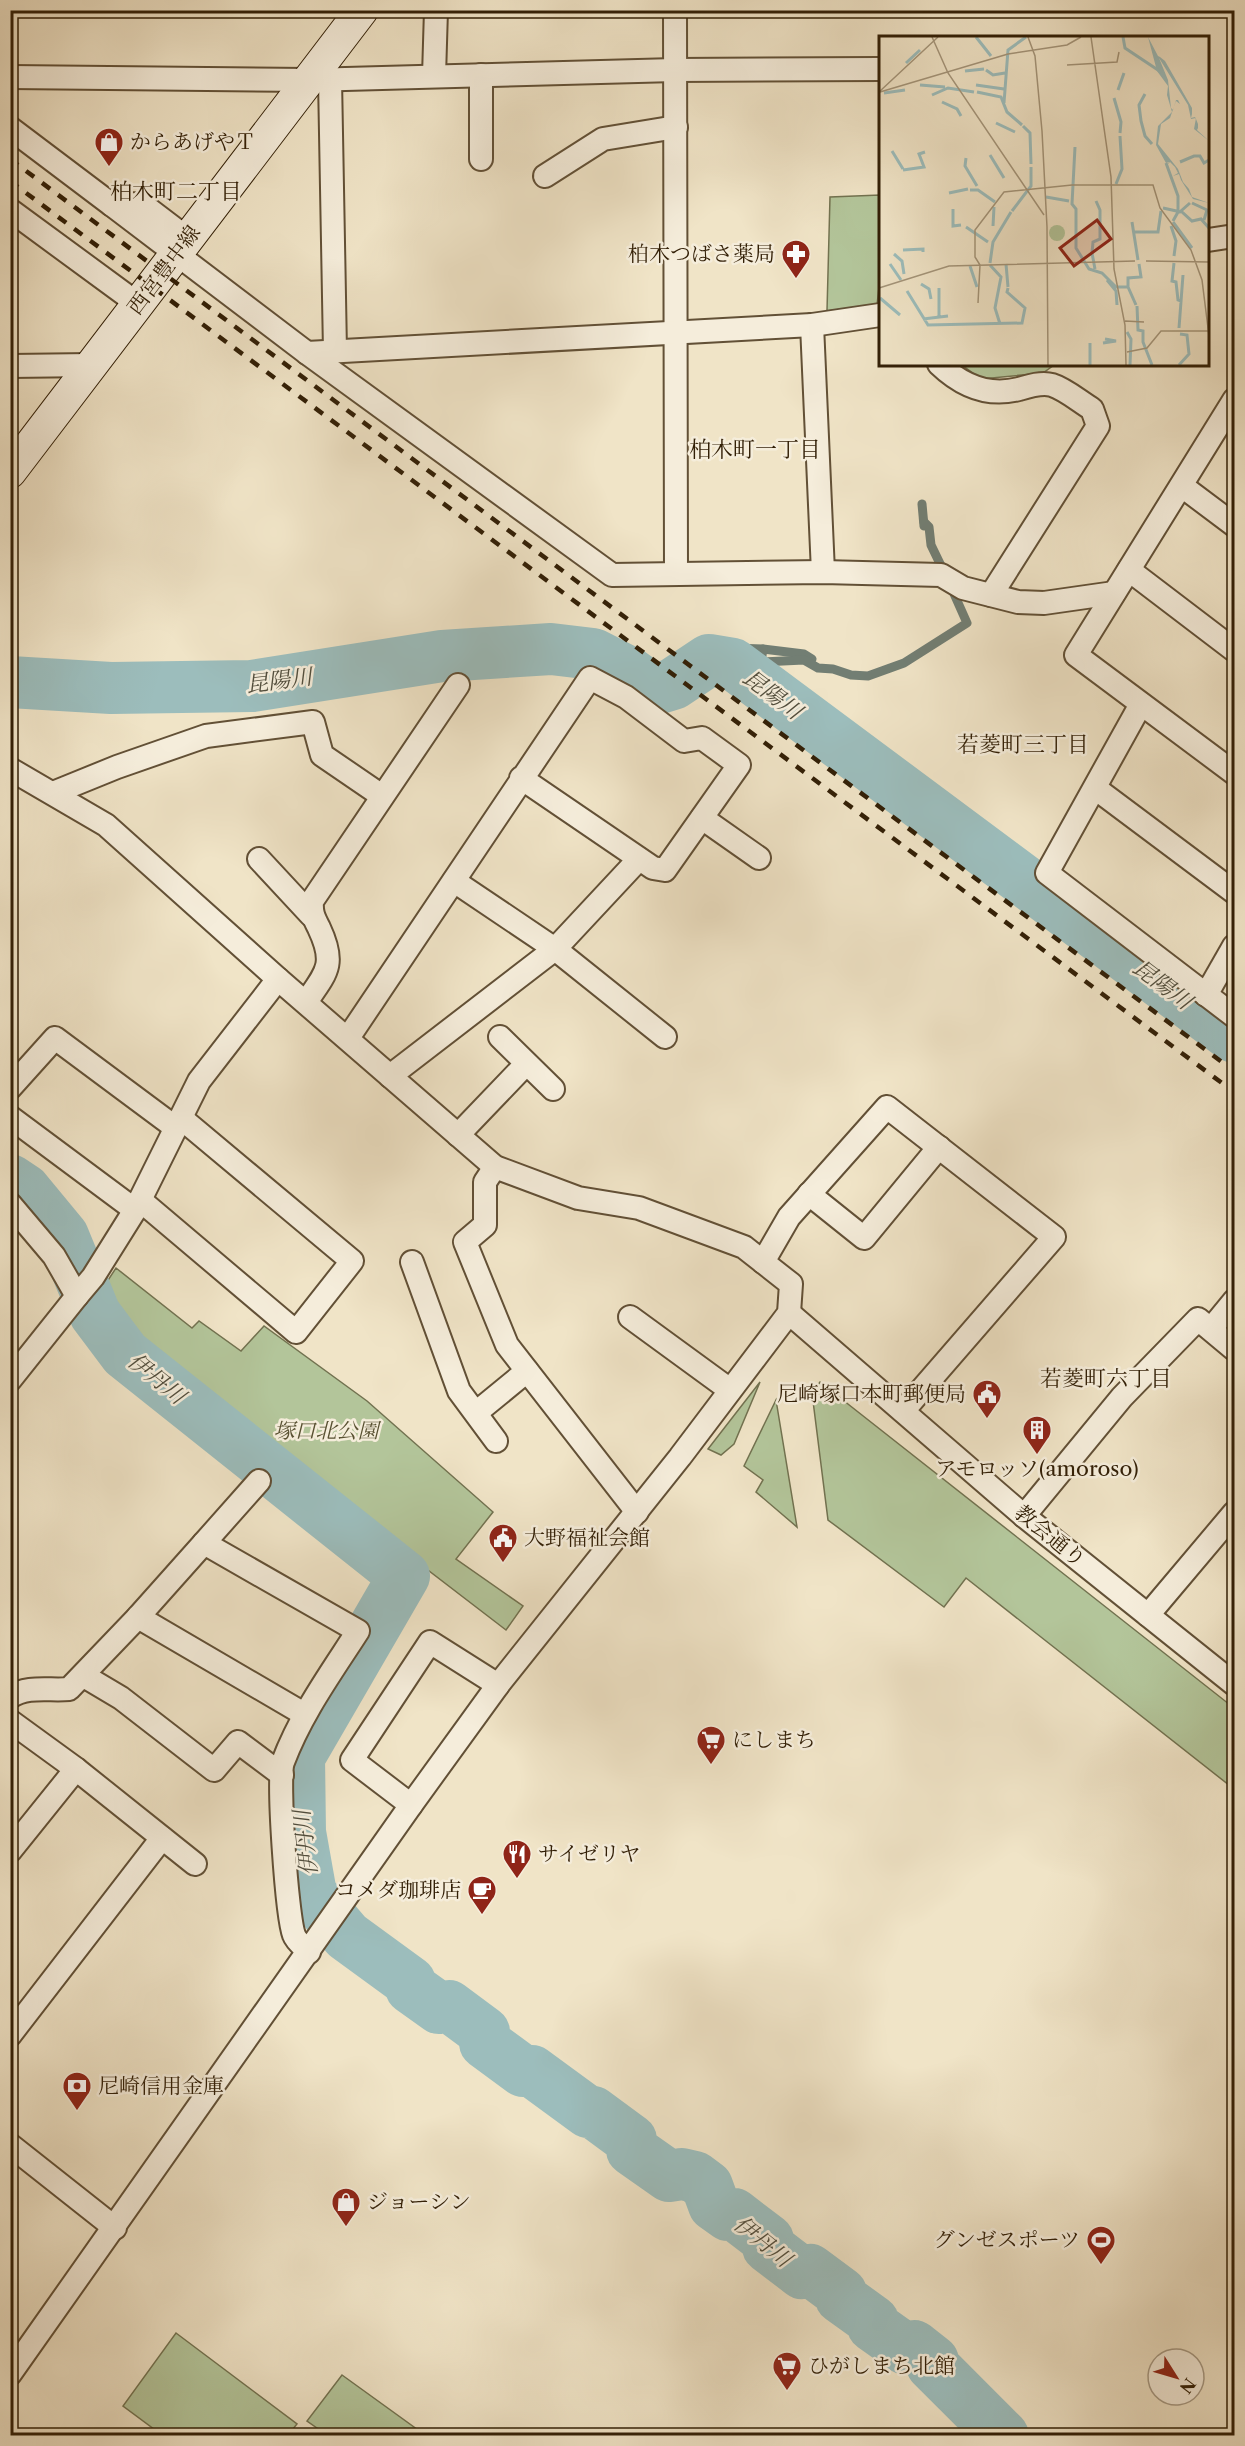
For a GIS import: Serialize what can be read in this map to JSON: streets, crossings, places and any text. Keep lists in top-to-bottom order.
{
  "streets": {
    "main road": ["西宮豊中線"],
    "street": ["教会通り"]
  },
  "districts": [
    "柏木町二丁目",
    "柏木町一丁目",
    "若菱町三丁目",
    "若菱町六丁目"
  ],
  "water": ["昆陽川", "伊丹川"],
  "parks": ["塚口北公園"],
  "places": {
    "shop": ["からあげやＴ", "ジョーシン"],
    "pharmacy": ["柏木つばさ薬局"],
    "public building": ["尼崎塚口本町郵便局", "大野福祉会館"],
    "building": ["アモロッソ(amoroso)"],
    "supermarket": ["にしまち", "ひがしまち北館"],
    "restaurant": ["サイゼリヤ"],
    "cafe": ["コメダ珈琲店"],
    "bank": ["尼崎信用金庫"],
    "sports": ["グンゼスポーツ"]
  },
  "north": "bottom right"
}
